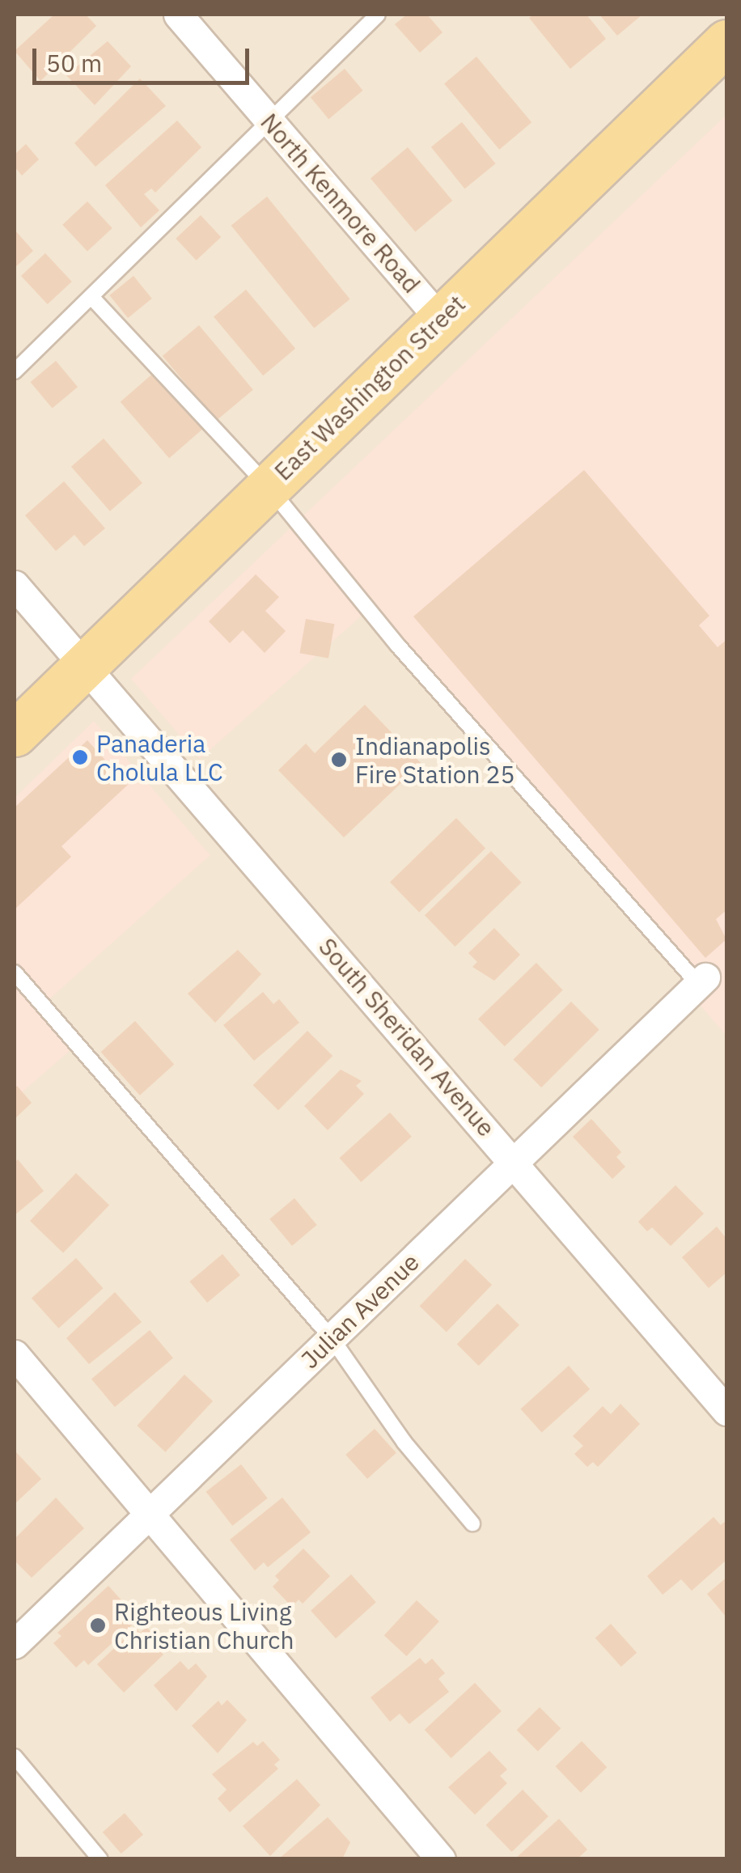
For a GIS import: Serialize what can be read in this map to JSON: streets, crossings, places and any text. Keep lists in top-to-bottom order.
{
  "streets": {
    "main road": ["East Washington Street"],
    "street": ["North Kenmore Road", "South Sheridan Avenue", "Julian Avenue"]
  },
  "crossings": [
    ["North Kenmore Road", "East Washington Street"],
    ["East Washington Street", "South Sheridan Avenue"],
    ["South Sheridan Avenue", "Julian Avenue"]
  ],
  "places": ["Panaderia Cholula LLC", "Indianapolis Fire Station 25", "Righteous Living Christian Church"],
  "scale_bar": "50 m"
}
